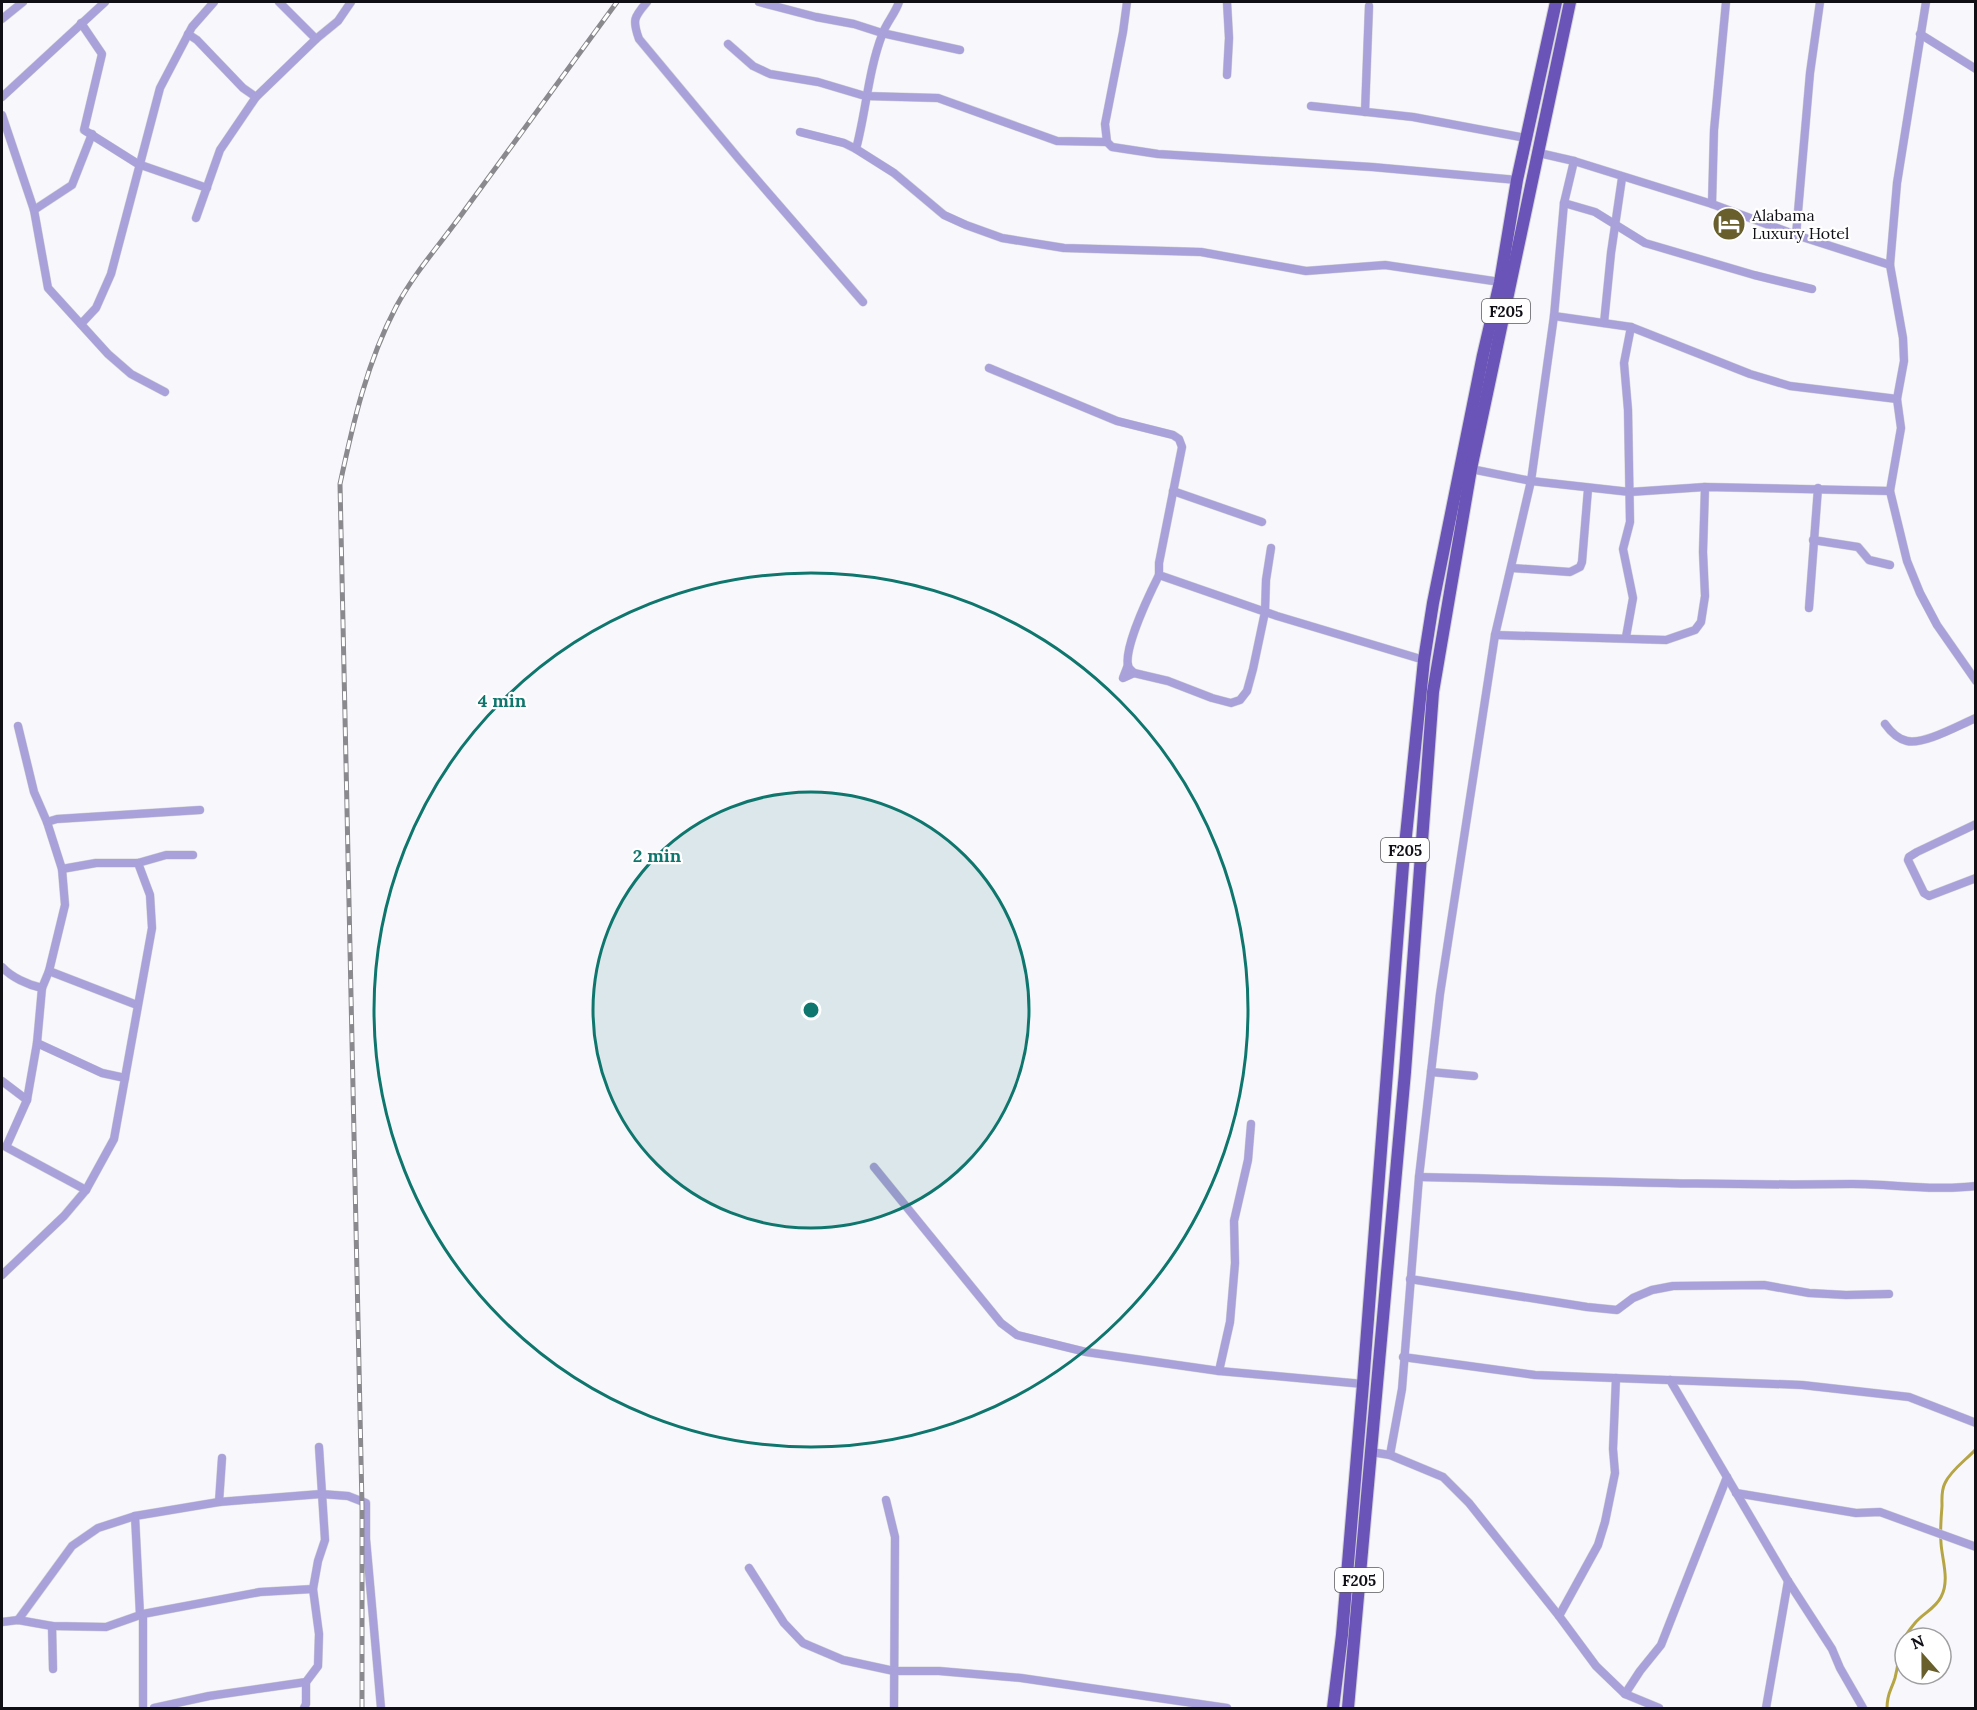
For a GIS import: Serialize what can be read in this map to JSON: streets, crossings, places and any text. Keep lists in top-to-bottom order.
{
  "streets": {
    "main road": ["F205"]
  },
  "places": {
    "hotel": ["Alabama Luxury Hotel"]
  },
  "north": "top",
  "rings": ["4 min", "2 min"]
}
